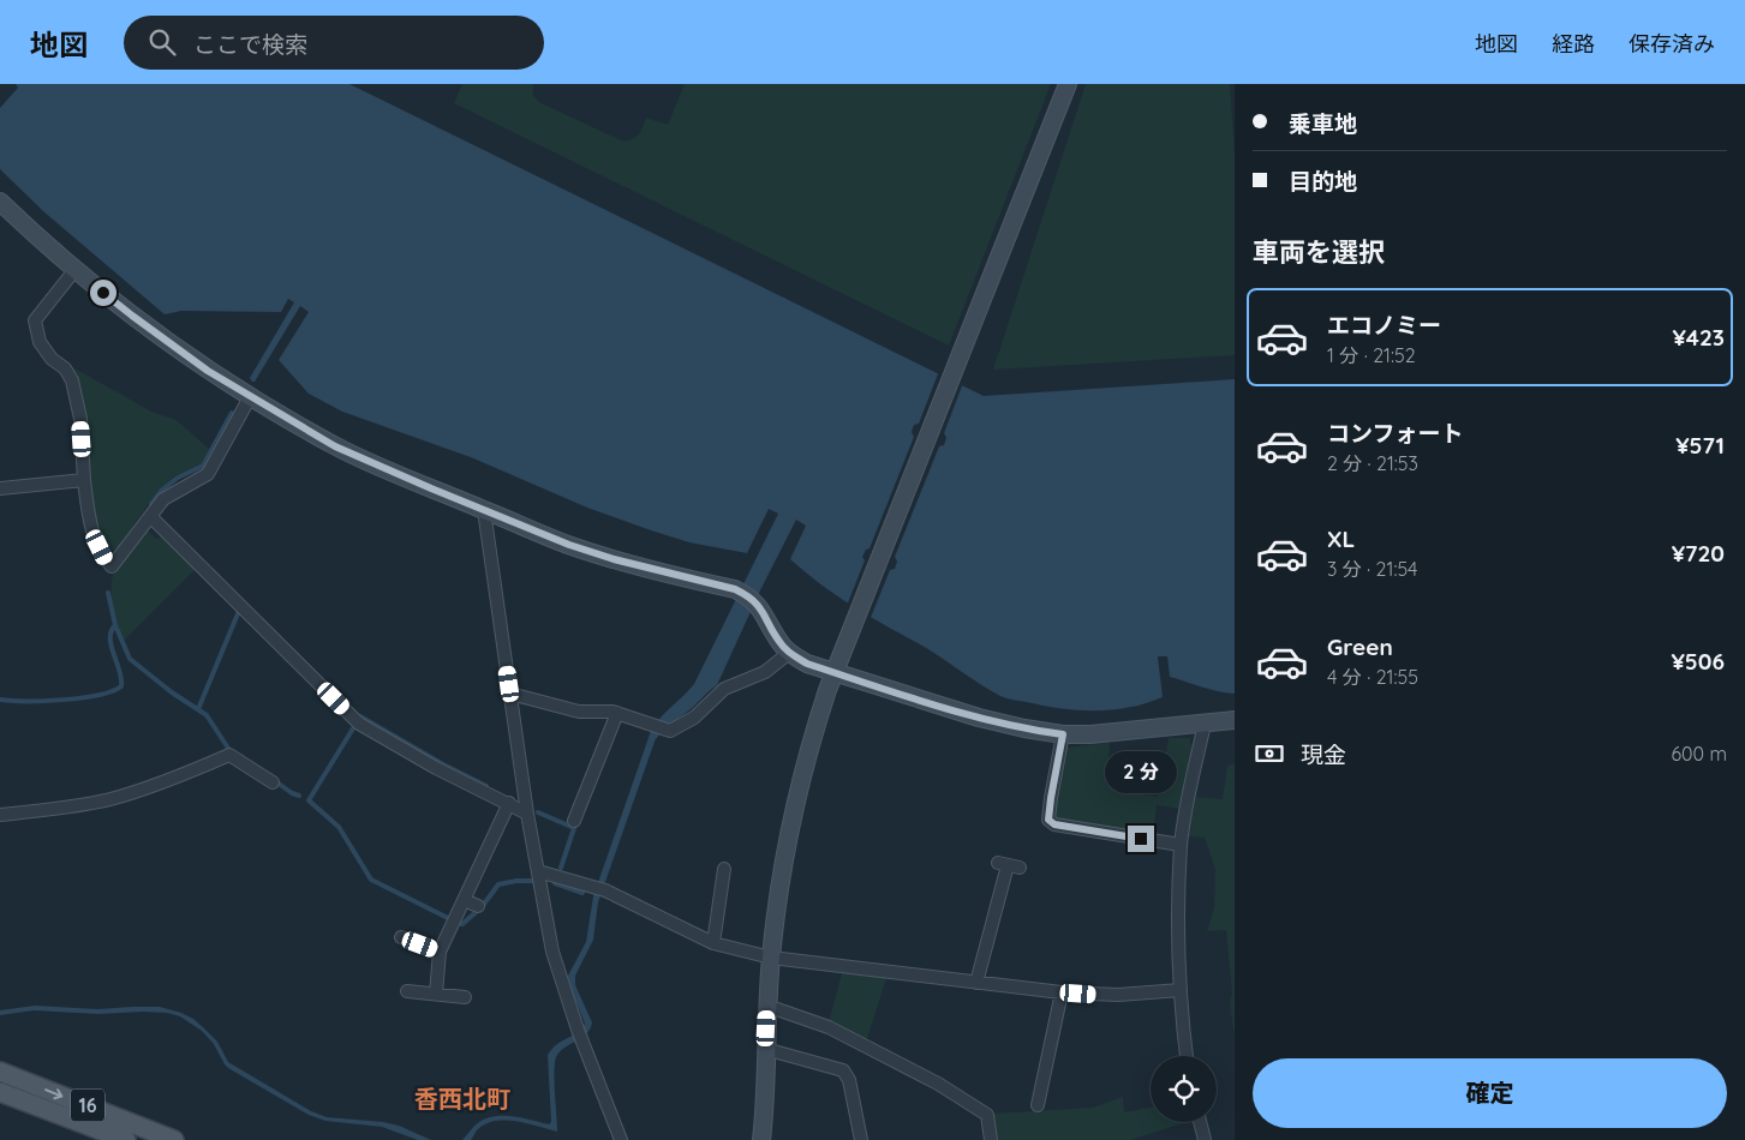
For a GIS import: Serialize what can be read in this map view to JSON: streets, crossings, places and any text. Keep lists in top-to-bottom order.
{
  "streets": {
    "main road": ["16"]
  },
  "districts": ["香西北町"],
  "page": {
    "header": "地図",
    "search": "ここで検索",
    "nav": ["地図", "経路", "保存済み"],
    "banner": ["乗車地", "目的地"],
    "heading": "車両を選択",
    "list": [
      {
        "name": "エコノミー",
        "note": "1 分 · 21:52",
        "value": "¥423"
      },
      {
        "name": "コンフォート",
        "note": "2 分 · 21:53",
        "value": "¥571"
      },
      {
        "name": "XL",
        "note": "3 分 · 21:54",
        "value": "¥720"
      },
      {
        "name": "Green",
        "note": "4 分 · 21:55",
        "value": "¥506"
      }
    ],
    "pay": ["現金", "600 m"],
    "bubble": "2 分",
    "buttons": "確定"
  }
}
